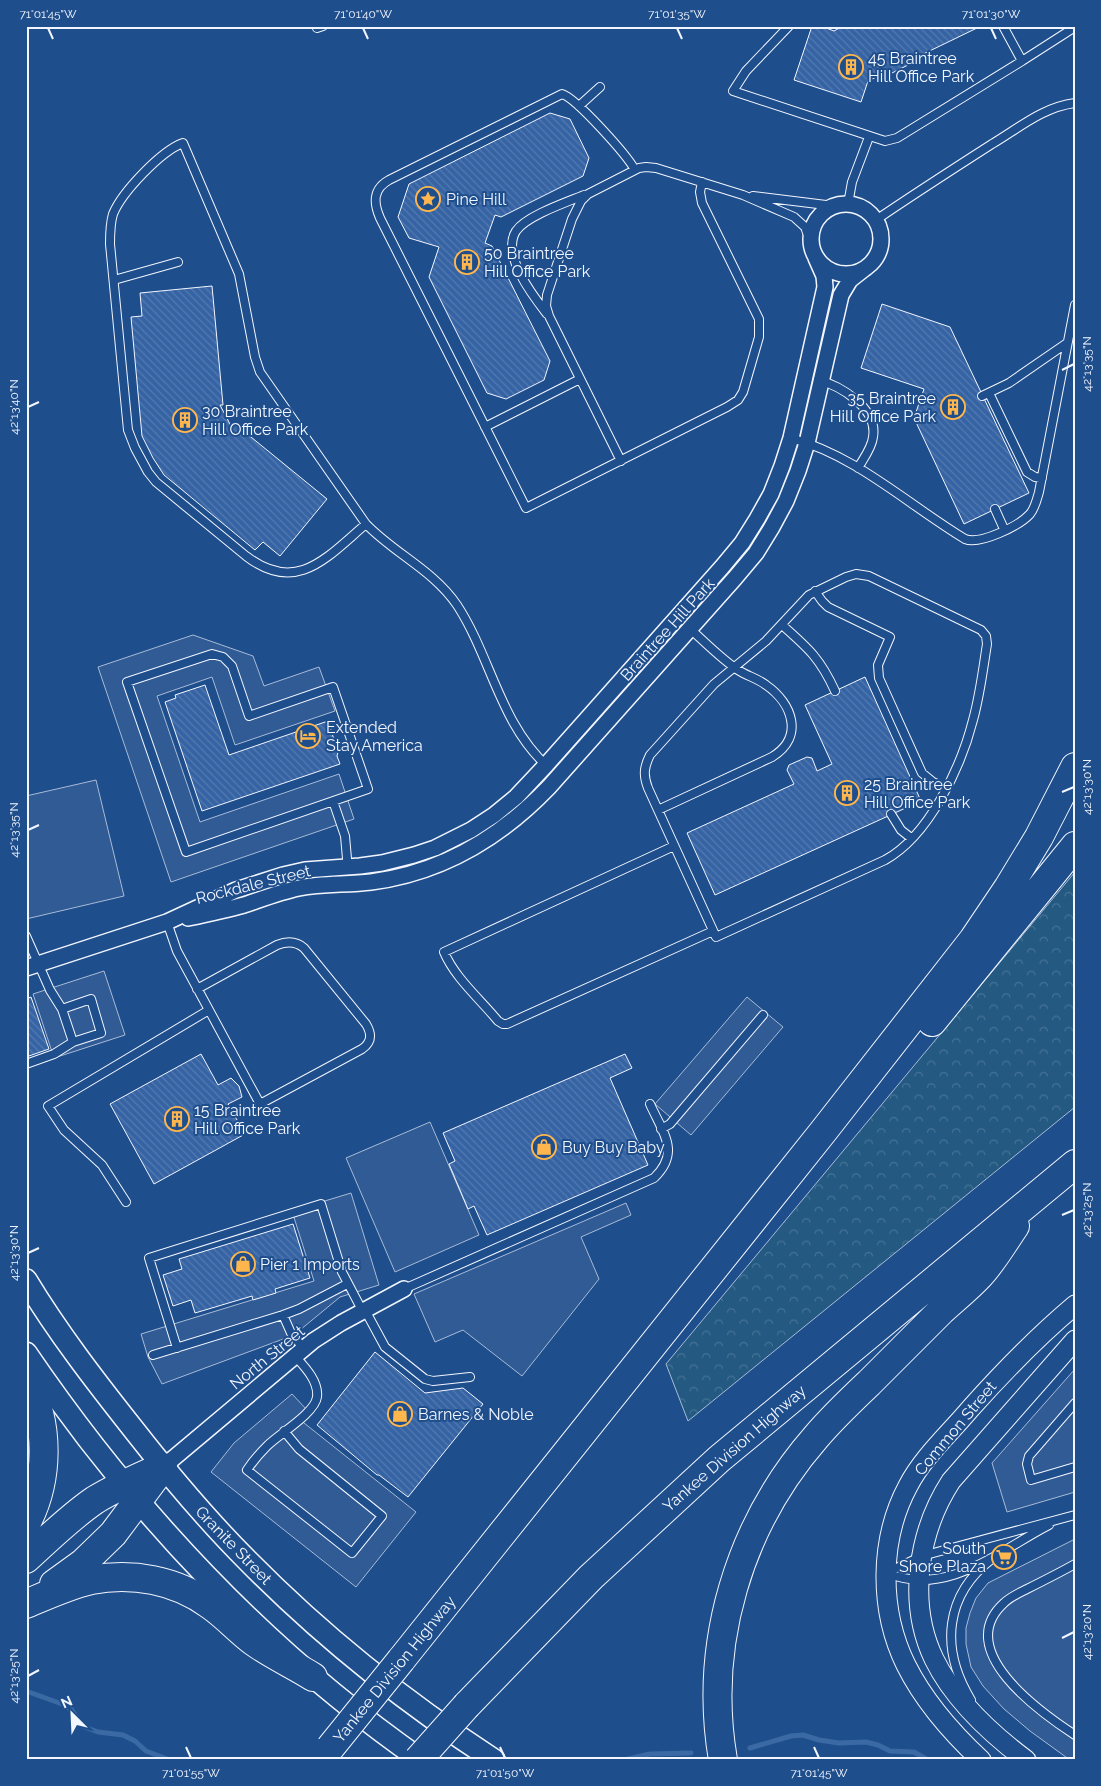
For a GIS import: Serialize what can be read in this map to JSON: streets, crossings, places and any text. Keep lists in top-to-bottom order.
{
  "streets": {
    "highway": ["Yankee Division Highway"],
    "main road": ["Granite Street"],
    "street": [
      "Braintree Hill Park",
      "Rockdale Street",
      "North Street",
      "Common Street"
    ]
  },
  "crossings": [
    ["Braintree Hill Park", "Rockdale Street"],
    ["North Street", "Granite Street"]
  ],
  "places": {
    "building": [
      "45 Braintree Hill Office Park",
      "50 Braintree Hill Office Park",
      "35 Braintree Hill Office Park",
      "30 Braintree Hill Office Park",
      "25 Braintree Hill Office Park",
      "15 Braintree Hill Office Park"
    ],
    "place": ["Pine Hill"],
    "hotel": ["Extended Stay America"],
    "shop": ["Buy Buy Baby", "Pier 1 Imports", "Barnes & Noble"],
    "supermarket": ["South Shore Plaza"]
  },
  "north": "top left",
  "coordinates": [
    "71°01'45\"W",
    "71°01'40\"W",
    "71°01'35\"W",
    "71°01'30\"W",
    "42°13'35\"N",
    "42°13'40\"N",
    "42°13'30\"N",
    "42°13'25\"N",
    "42°13'20\"N",
    "71°01'55\"W",
    "71°01'50\"W"
  ]
}
